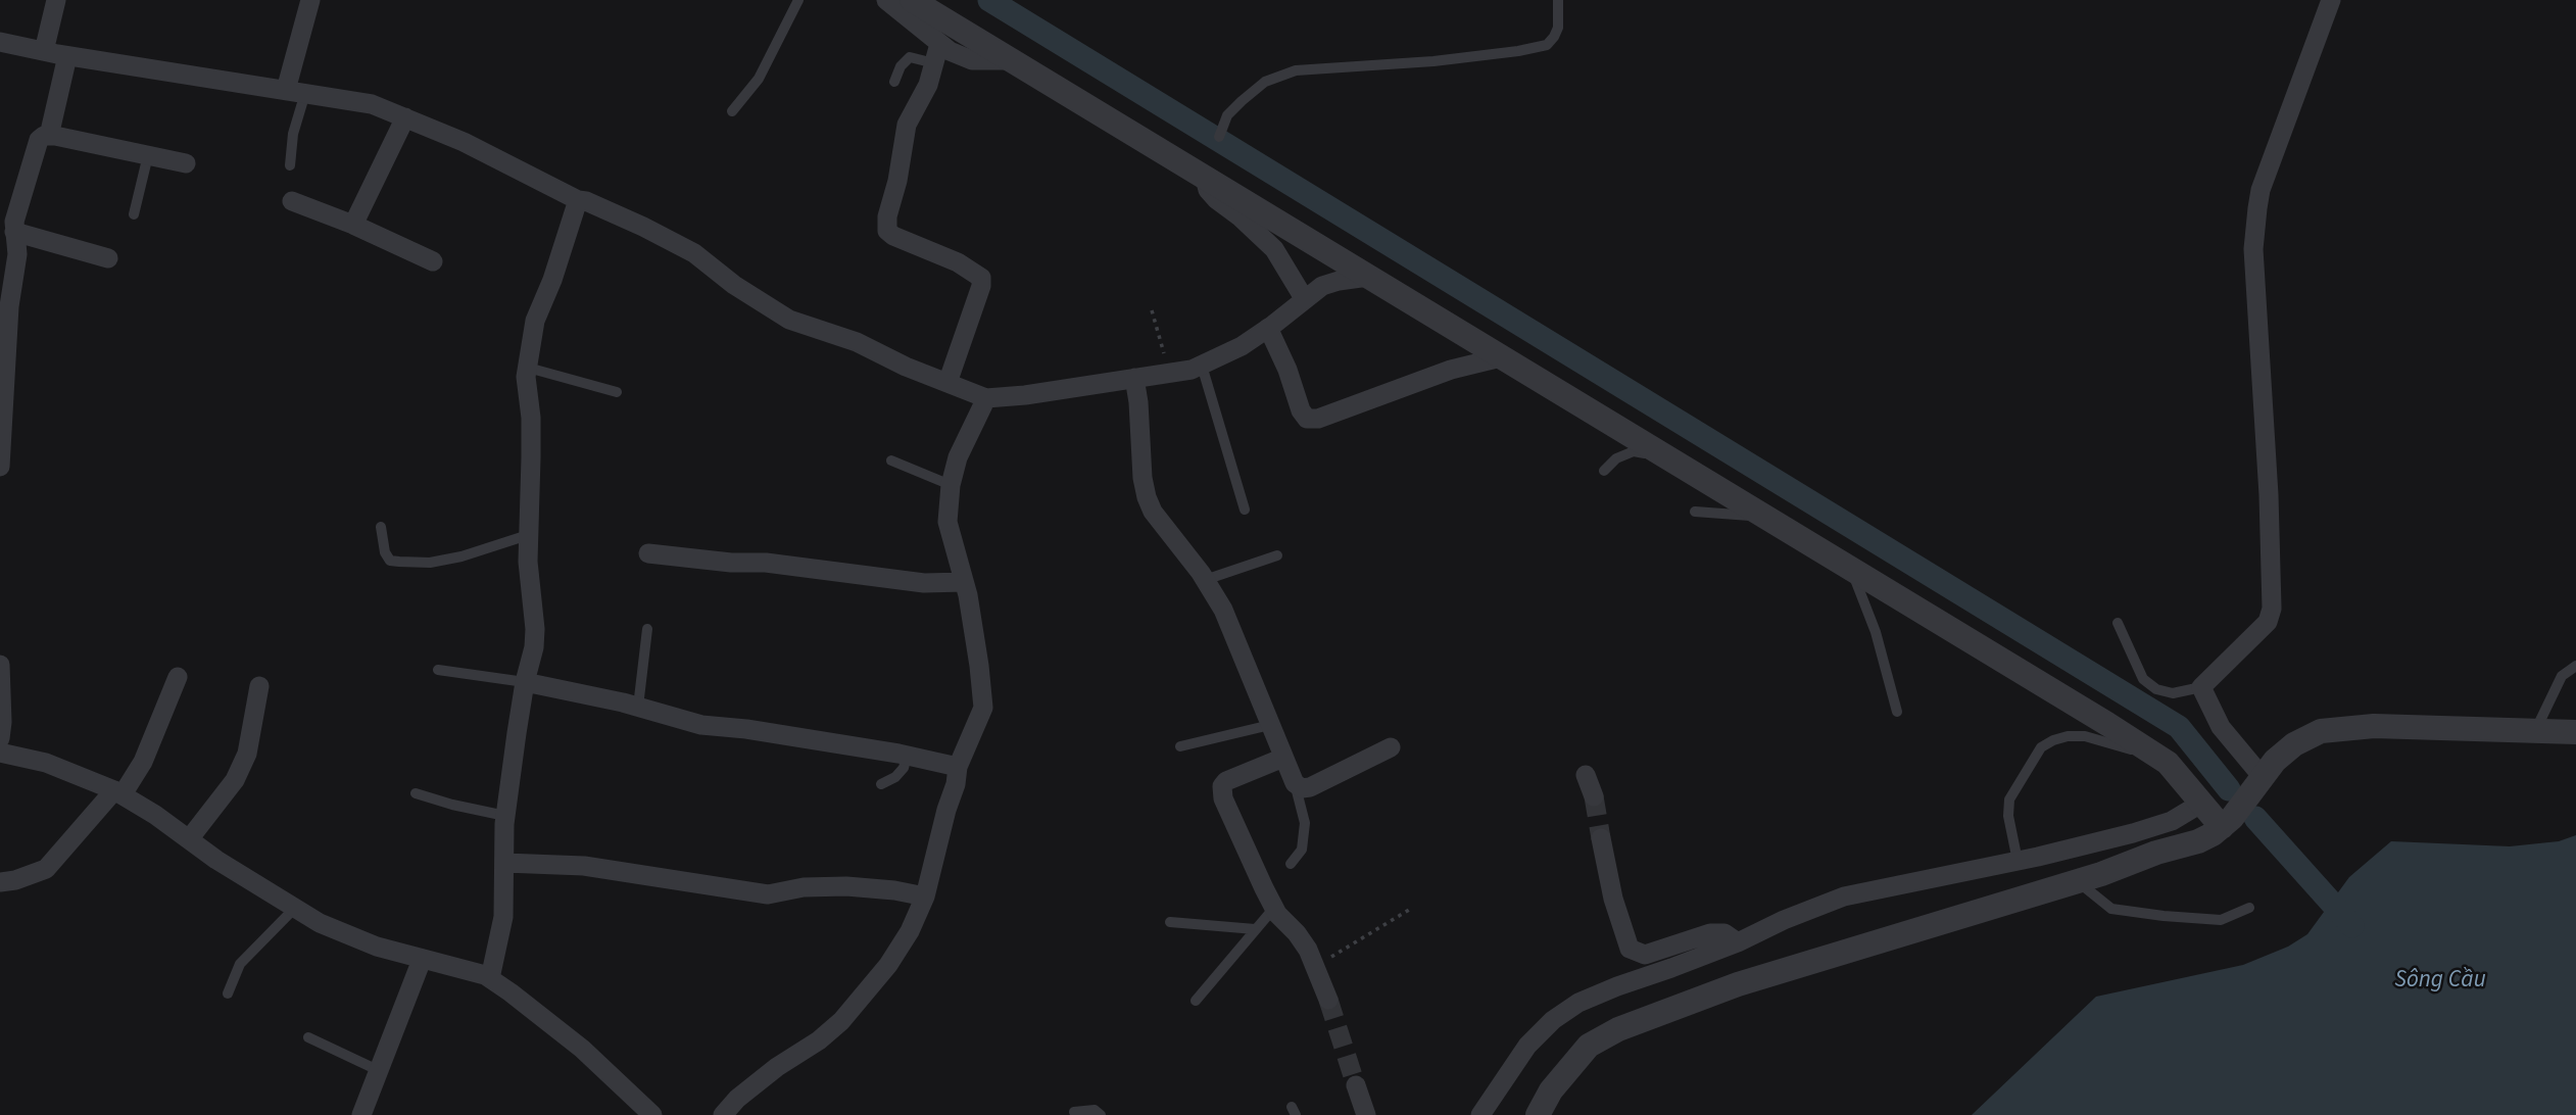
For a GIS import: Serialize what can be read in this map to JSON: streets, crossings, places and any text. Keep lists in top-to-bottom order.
{
  "water": ["Sông Cầu"]
}
